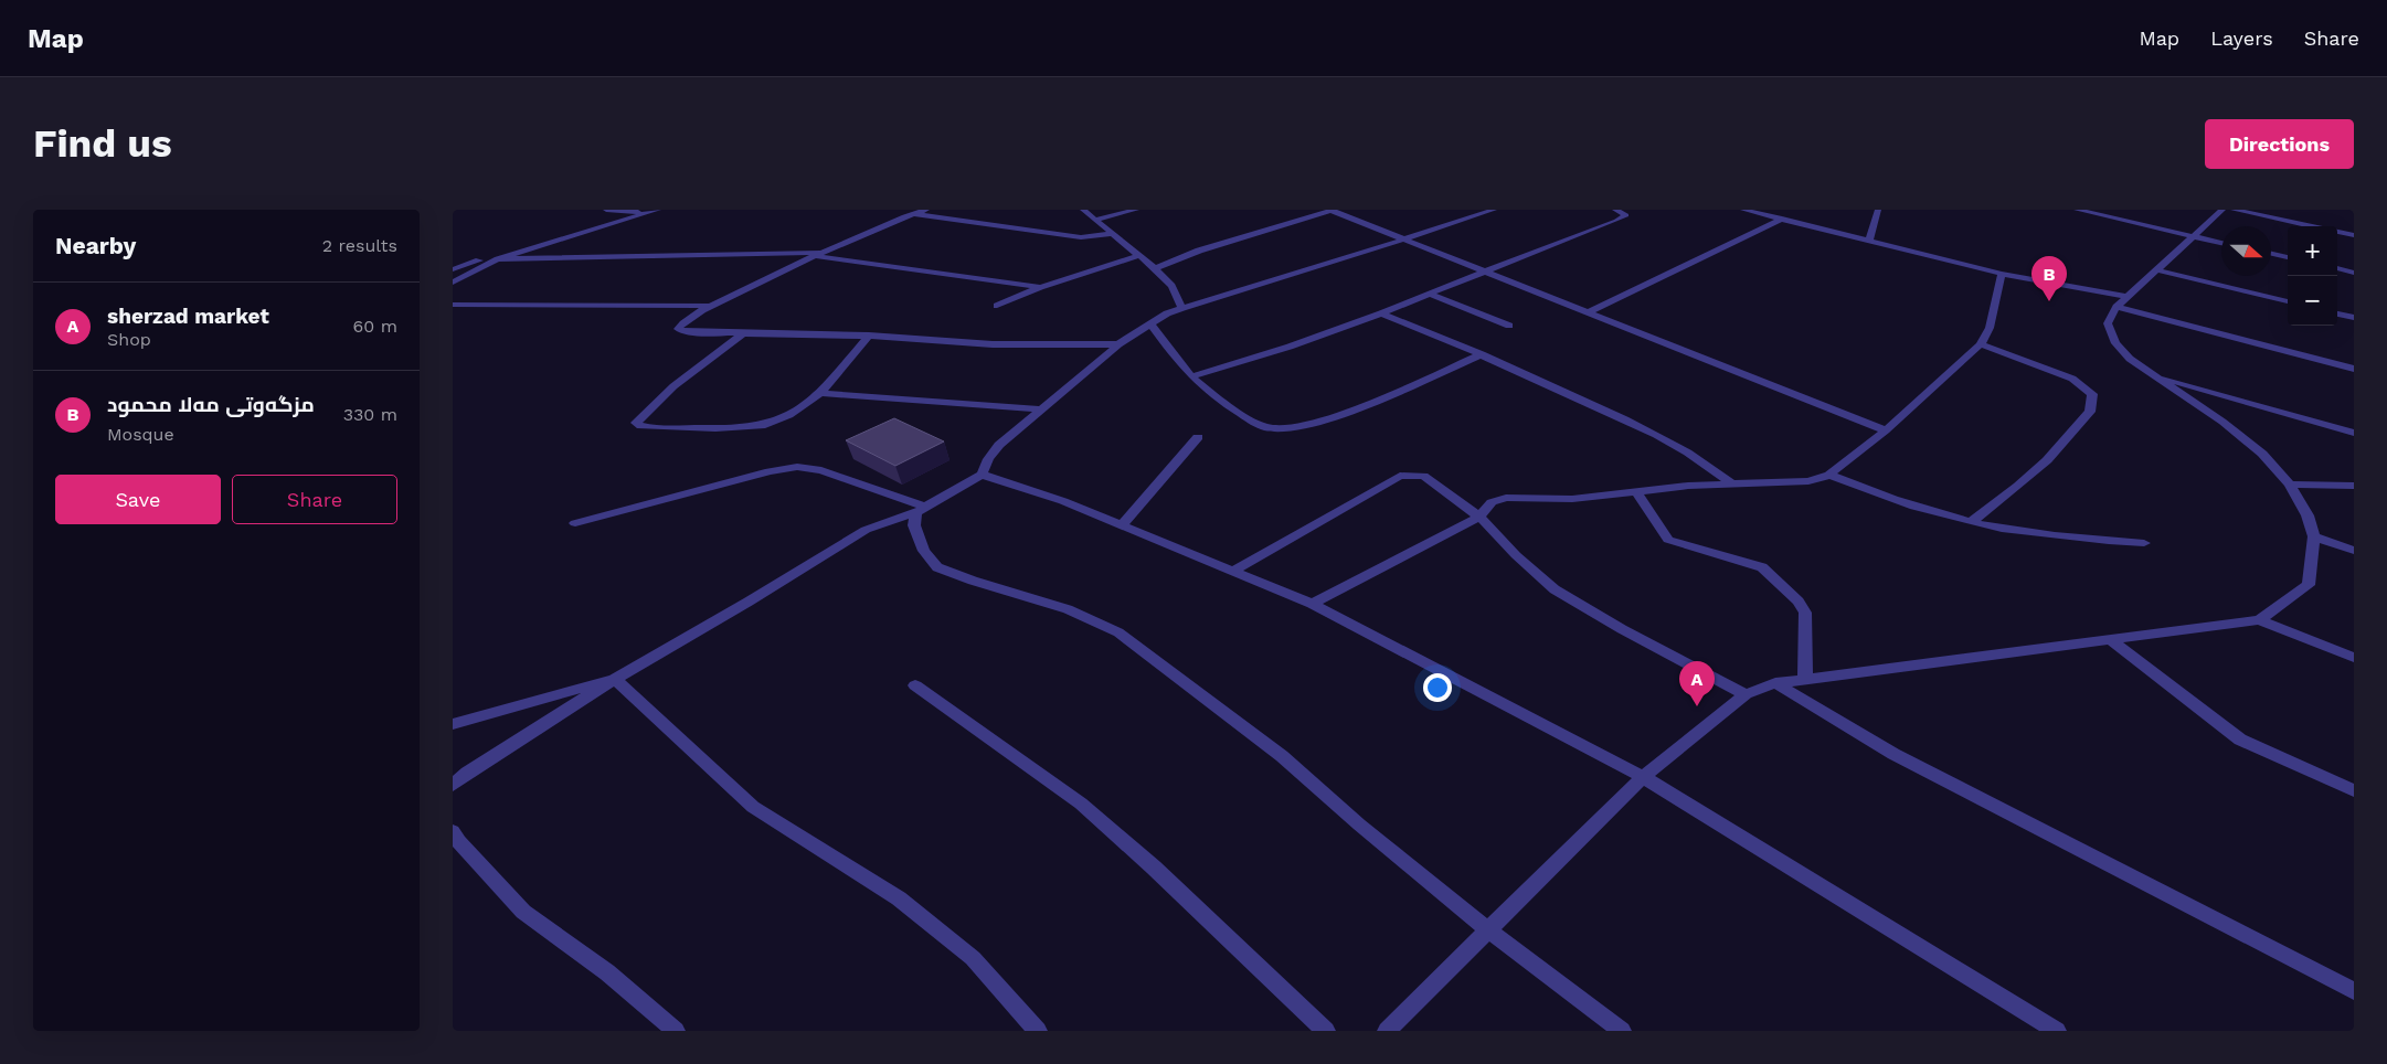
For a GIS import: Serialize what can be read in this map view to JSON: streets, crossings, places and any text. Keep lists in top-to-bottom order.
{
  "north": "right",
  "page": {
    "header": "Map",
    "nav": ["Map", "Layers", "Share"],
    "buttons": [
      "Directions",
      ["Save", "Share"]
    ],
    "title": "Find us",
    "heading": ["Nearby", "2 results"],
    "map_buttons": ["+", "−"],
    "pins": ["B", "A"],
    "list": [
      {
        "mark": "A",
        "name": "sherzad market",
        "note": "Shop",
        "value": "60 m"
      },
      {
        "mark": "B",
        "name": "مزگه‌وتی مه‌لا محمود",
        "note": "Mosque",
        "value": "330 m"
      }
    ]
  }
}
